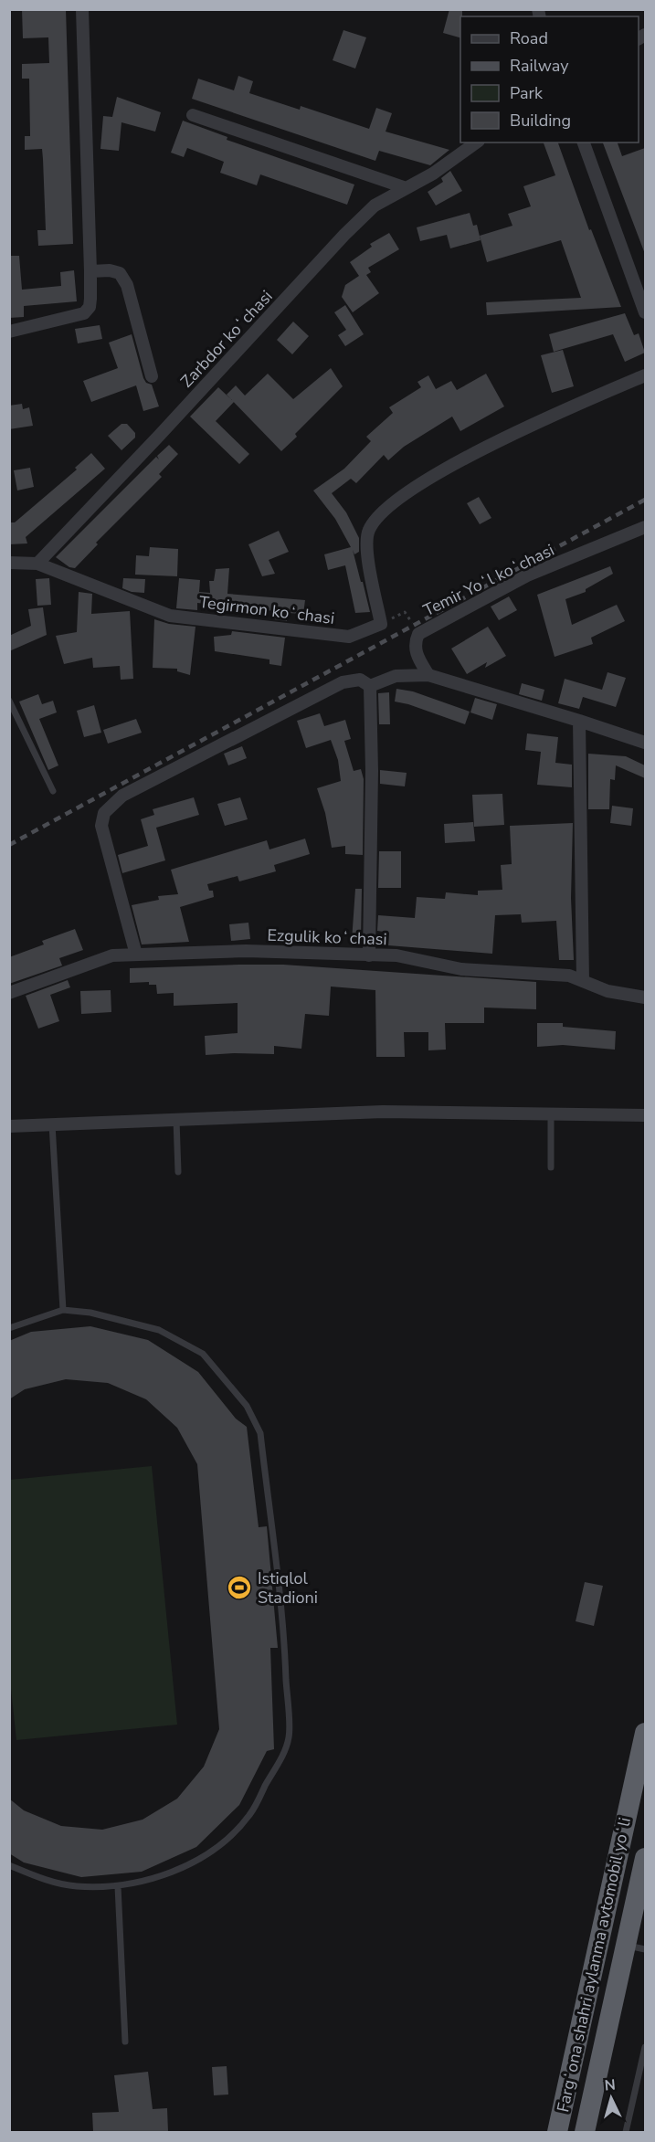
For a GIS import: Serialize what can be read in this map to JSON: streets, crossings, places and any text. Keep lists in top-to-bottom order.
{
  "streets": {
    "highway": ["Fargʻona shahri aylanma avtomobil yoʻli"],
    "street": [
      "Zarbdor koʻchasi",
      "Temir Yoʻl koʻchasi",
      "Tegirmon koʻchasi",
      "Ezgulik koʻchasi"
    ]
  },
  "crossings": [
    ["Zarbdor koʻchasi", "Tegirmon koʻchasi"]
  ],
  "places": {
    "sports": ["Istiqlol Stadioni"]
  },
  "legend": [
    "Road",
    "Railway",
    "Park",
    "Building"
  ],
  "north": "top"
}
